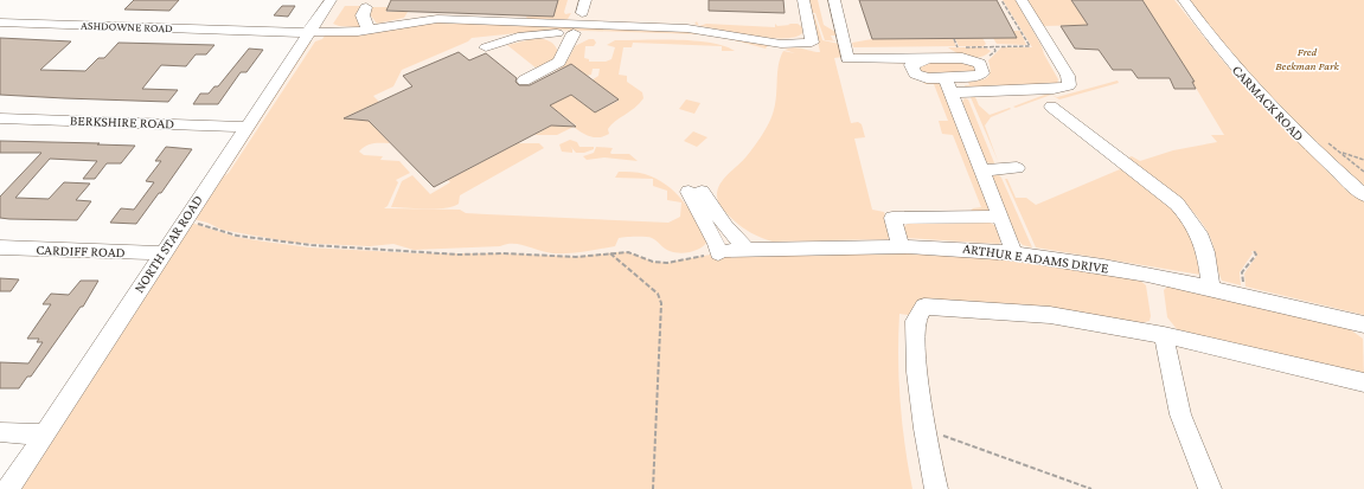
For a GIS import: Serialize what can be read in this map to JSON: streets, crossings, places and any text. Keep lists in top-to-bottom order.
{
  "streets": {
    "street": [
      "ASHDOWNE ROAD",
      "CARMACK ROAD",
      "BERKSHIRE ROAD",
      "NORTH STAR ROAD",
      "CARDIFF ROAD",
      "ARTHUR E ADAMS DRIVE"
    ]
  },
  "crossings": [
    ["ASHDOWNE ROAD", "NORTH STAR ROAD"],
    ["BERKSHIRE ROAD", "NORTH STAR ROAD"],
    ["NORTH STAR ROAD", "CARDIFF ROAD"]
  ],
  "parks": ["Fred Beekman Park"]
}
